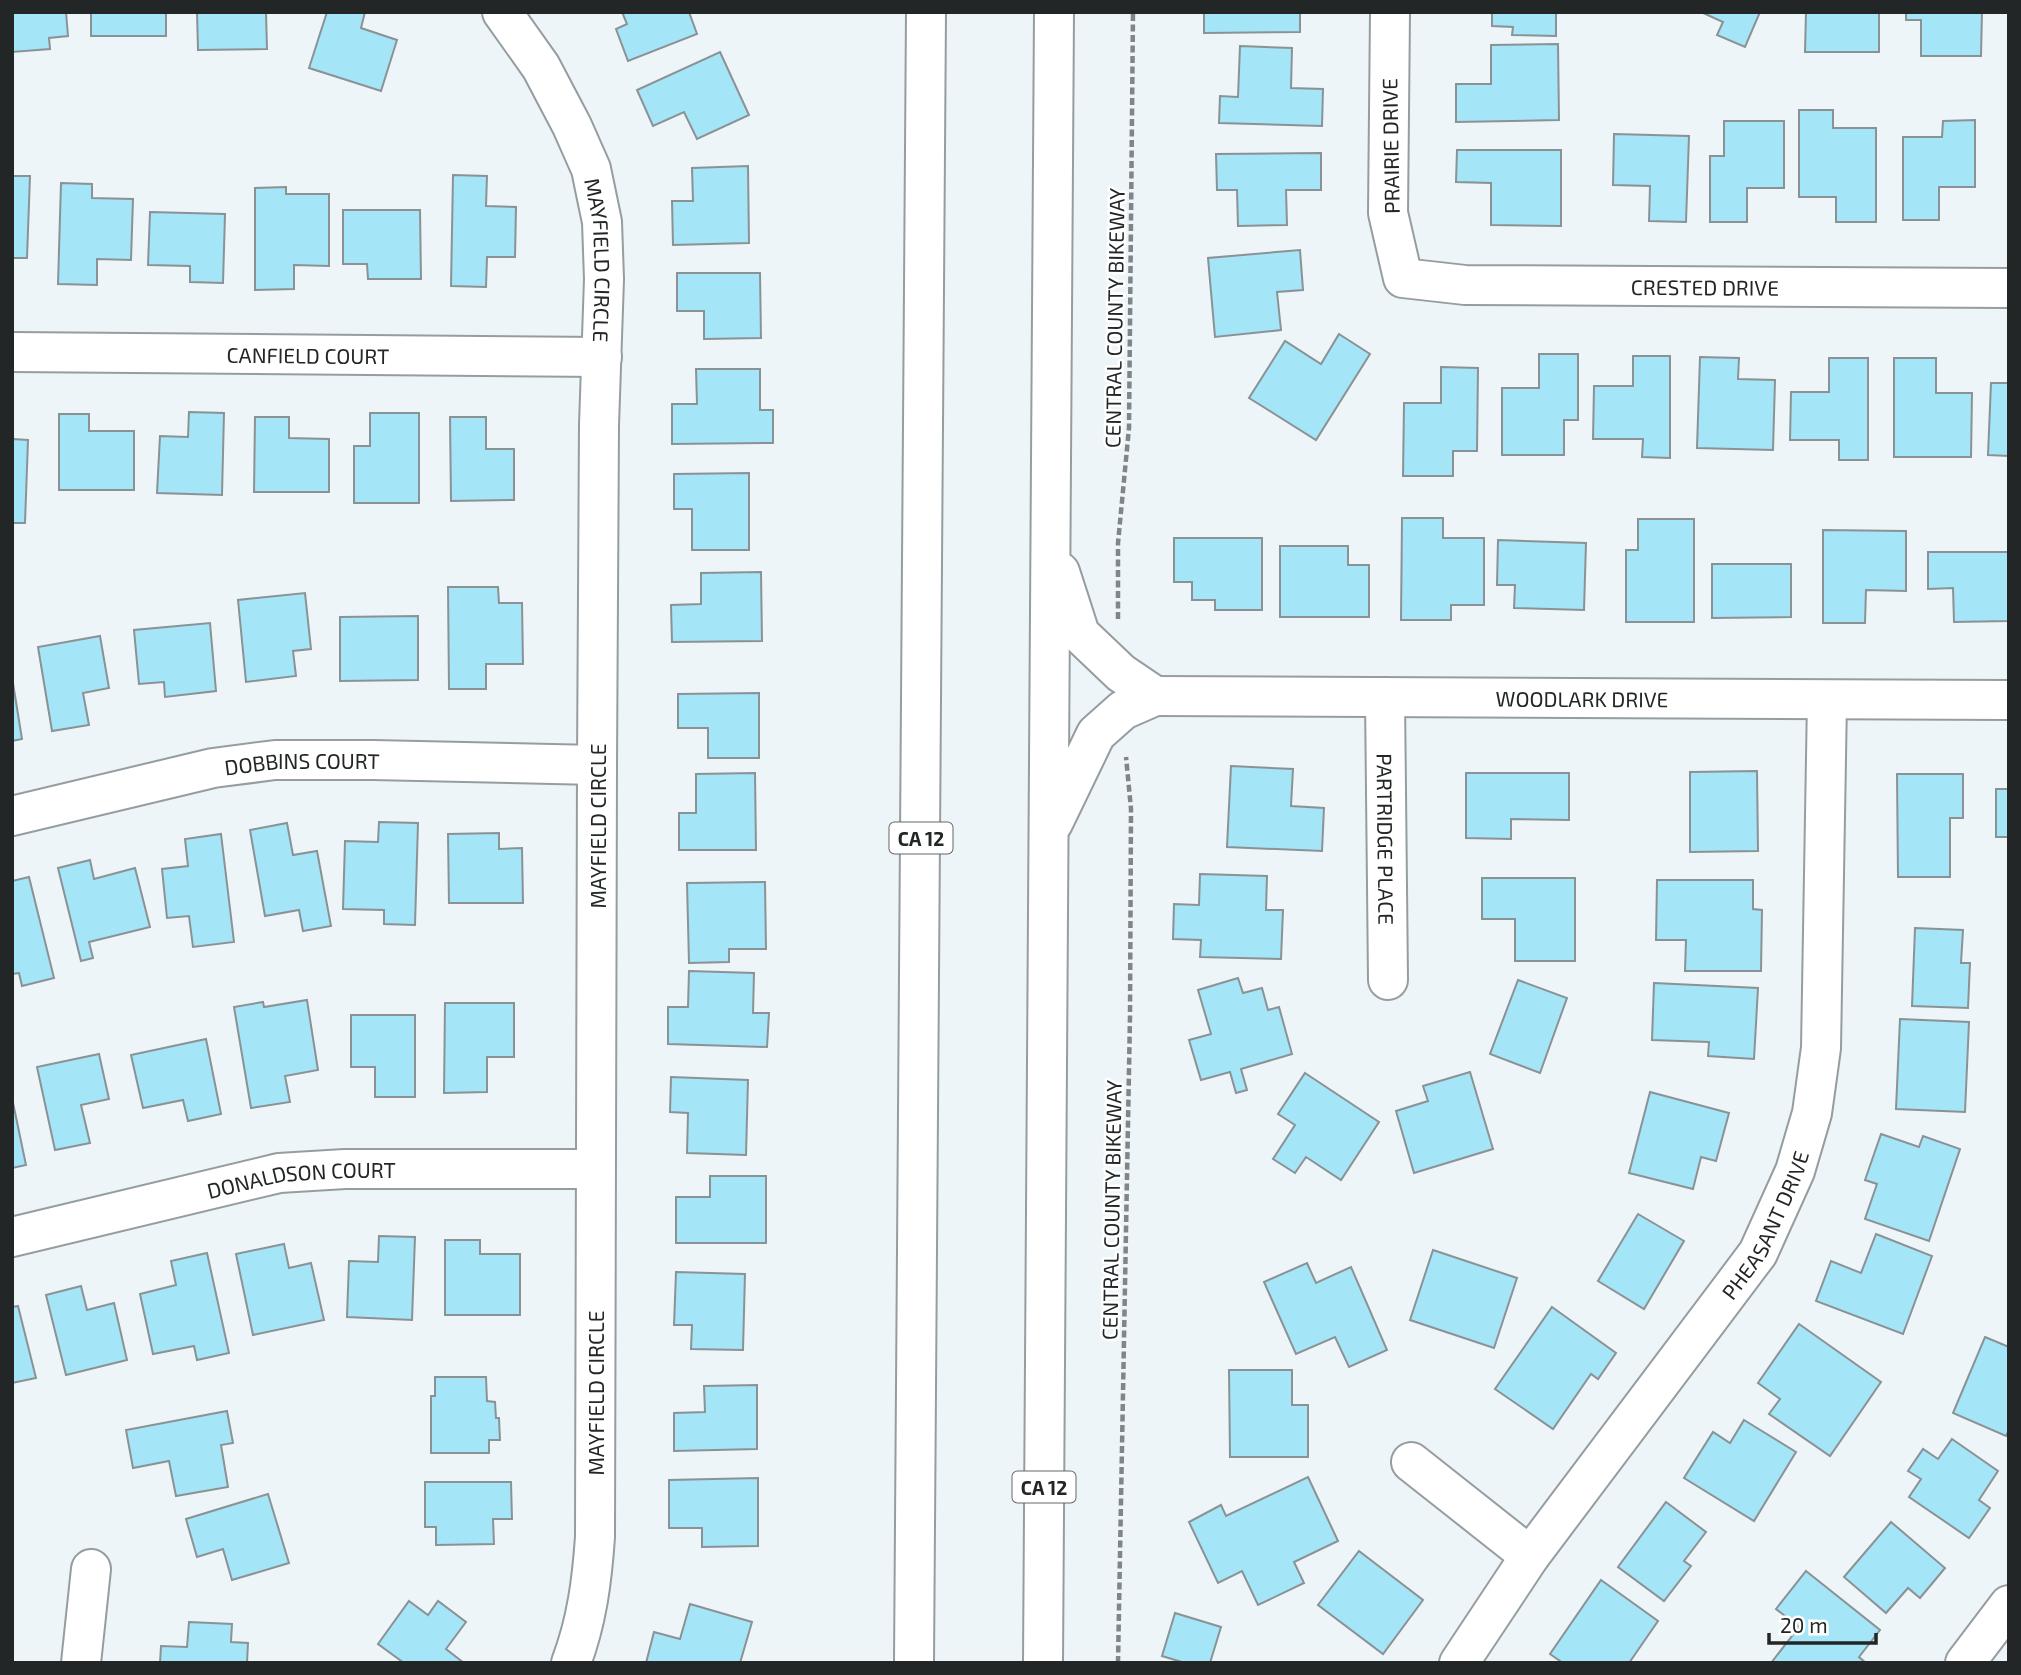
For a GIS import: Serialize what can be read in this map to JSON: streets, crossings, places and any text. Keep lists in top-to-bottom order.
{
  "streets": {
    "main road": [
      "PRAIRIE DRIVE",
      "MAYFIELD CIRCLE",
      "CRESTED DRIVE",
      "CANFIELD COURT",
      "WOODLARK DRIVE",
      "DOBBINS COURT",
      "CA 12",
      "PARTRIDGE PLACE",
      "DONALDSON COURT",
      "PHEASANT DRIVE"
    ],
    "path": ["CENTRAL COUNTY BIKEWAY"]
  },
  "crossings": [
    ["PRAIRIE DRIVE", "CRESTED DRIVE"],
    ["MAYFIELD CIRCLE", "CANFIELD COURT"],
    ["MAYFIELD CIRCLE", "DOBBINS COURT"],
    ["MAYFIELD CIRCLE", "DONALDSON COURT"],
    ["WOODLARK DRIVE", "PARTRIDGE PLACE"],
    ["WOODLARK DRIVE", "PHEASANT DRIVE"]
  ],
  "scale_bar": "20 m"
}
